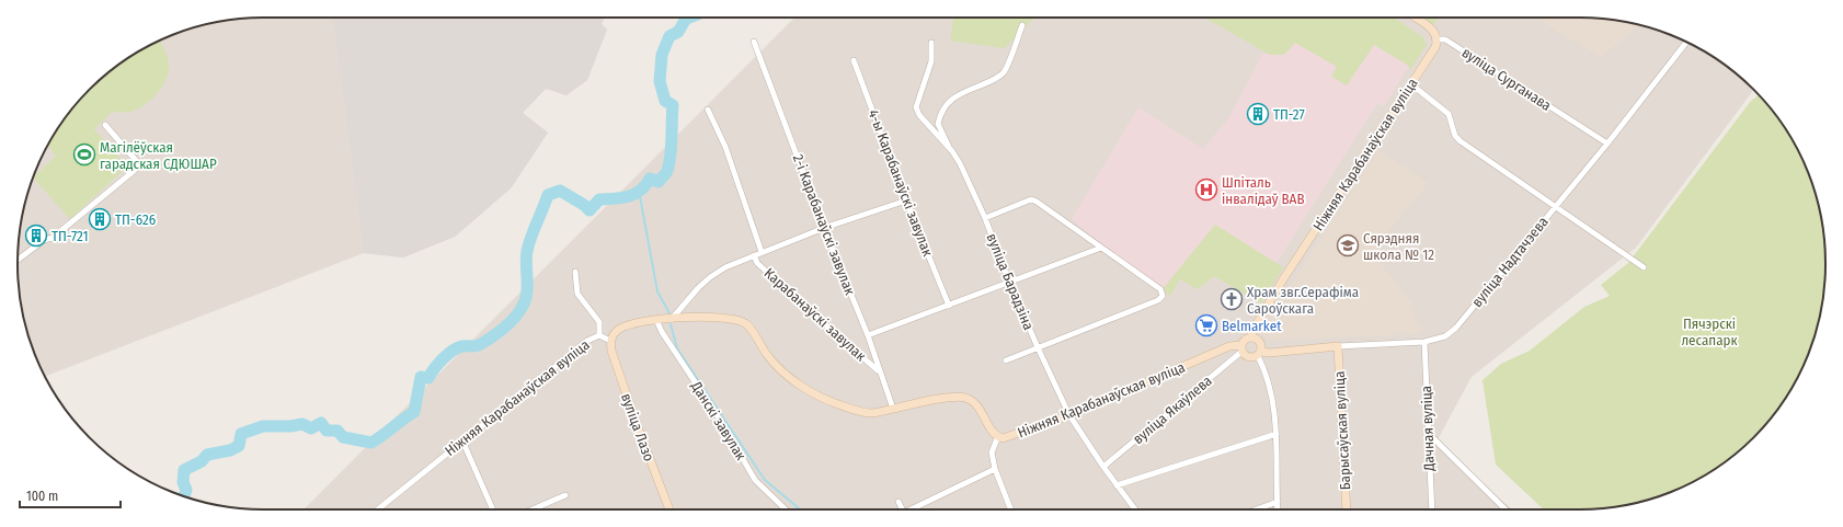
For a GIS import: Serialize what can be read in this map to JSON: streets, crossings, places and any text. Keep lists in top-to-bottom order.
{
  "streets": {
    "main road": [
      "вуліца Сурганава",
      "Ніжняя Карабанаўская вуліца",
      "вуліца Надтачэева",
      "вуліца Лазо",
      "Барысаўская вуліца"
    ],
    "street": [
      "4-ы Карабанаўскі завулак",
      "2-і Карабанаўскі завулак",
      "вуліца Барадзіна",
      "Карабанаўскі завулак",
      "вуліца Якаўлева",
      "Данскі завулак",
      "Дачная вуліца"
    ]
  },
  "crossings": [
    ["вуліца Сурганава", "Ніжняя Карабанаўская вуліца"],
    ["вуліца Сурганава", "вуліца Надтачэева"],
    ["Ніжняя Карабанаўская вуліца", "2-і Карабанаўскі завулак"],
    ["Ніжняя Карабанаўская вуліца", "вуліца Надтачэева"],
    ["Ніжняя Карабанаўская вуліца", "вуліца Барадзіна"],
    ["Ніжняя Карабанаўская вуліца", "вуліца Якаўлева"],
    ["Ніжняя Карабанаўская вуліца", "Данскі завулак"],
    ["Ніжняя Карабанаўская вуліца", "вуліца Лазо"],
    ["2-і Карабанаўскі завулак", "Карабанаўскі завулак"],
    ["вуліца Надтачэева", "вуліца Якаўлева"],
    ["вуліца Надтачэева", "Дачная вуліца"],
    ["вуліца Надтачэева", "Барысаўская вуліца"],
    ["вуліца Барадзіна", "вуліца Якаўлева"]
  ],
  "parks": ["Пячэрскі лесапарк"],
  "places": {
    "building": ["ТП-27", "ТП-626", "ТП-721"],
    "sports": ["Магілёўская гарадская СДЮШАР"],
    "hospital": ["Шпіталь інвалідаў ВАВ"],
    "school or university": ["Сярэдняя школа № 12"],
    "church": ["Храм звг.Серафіма Сароўскага"],
    "supermarket": ["Belmarket"]
  },
  "scale_bar": "100 m"
}
